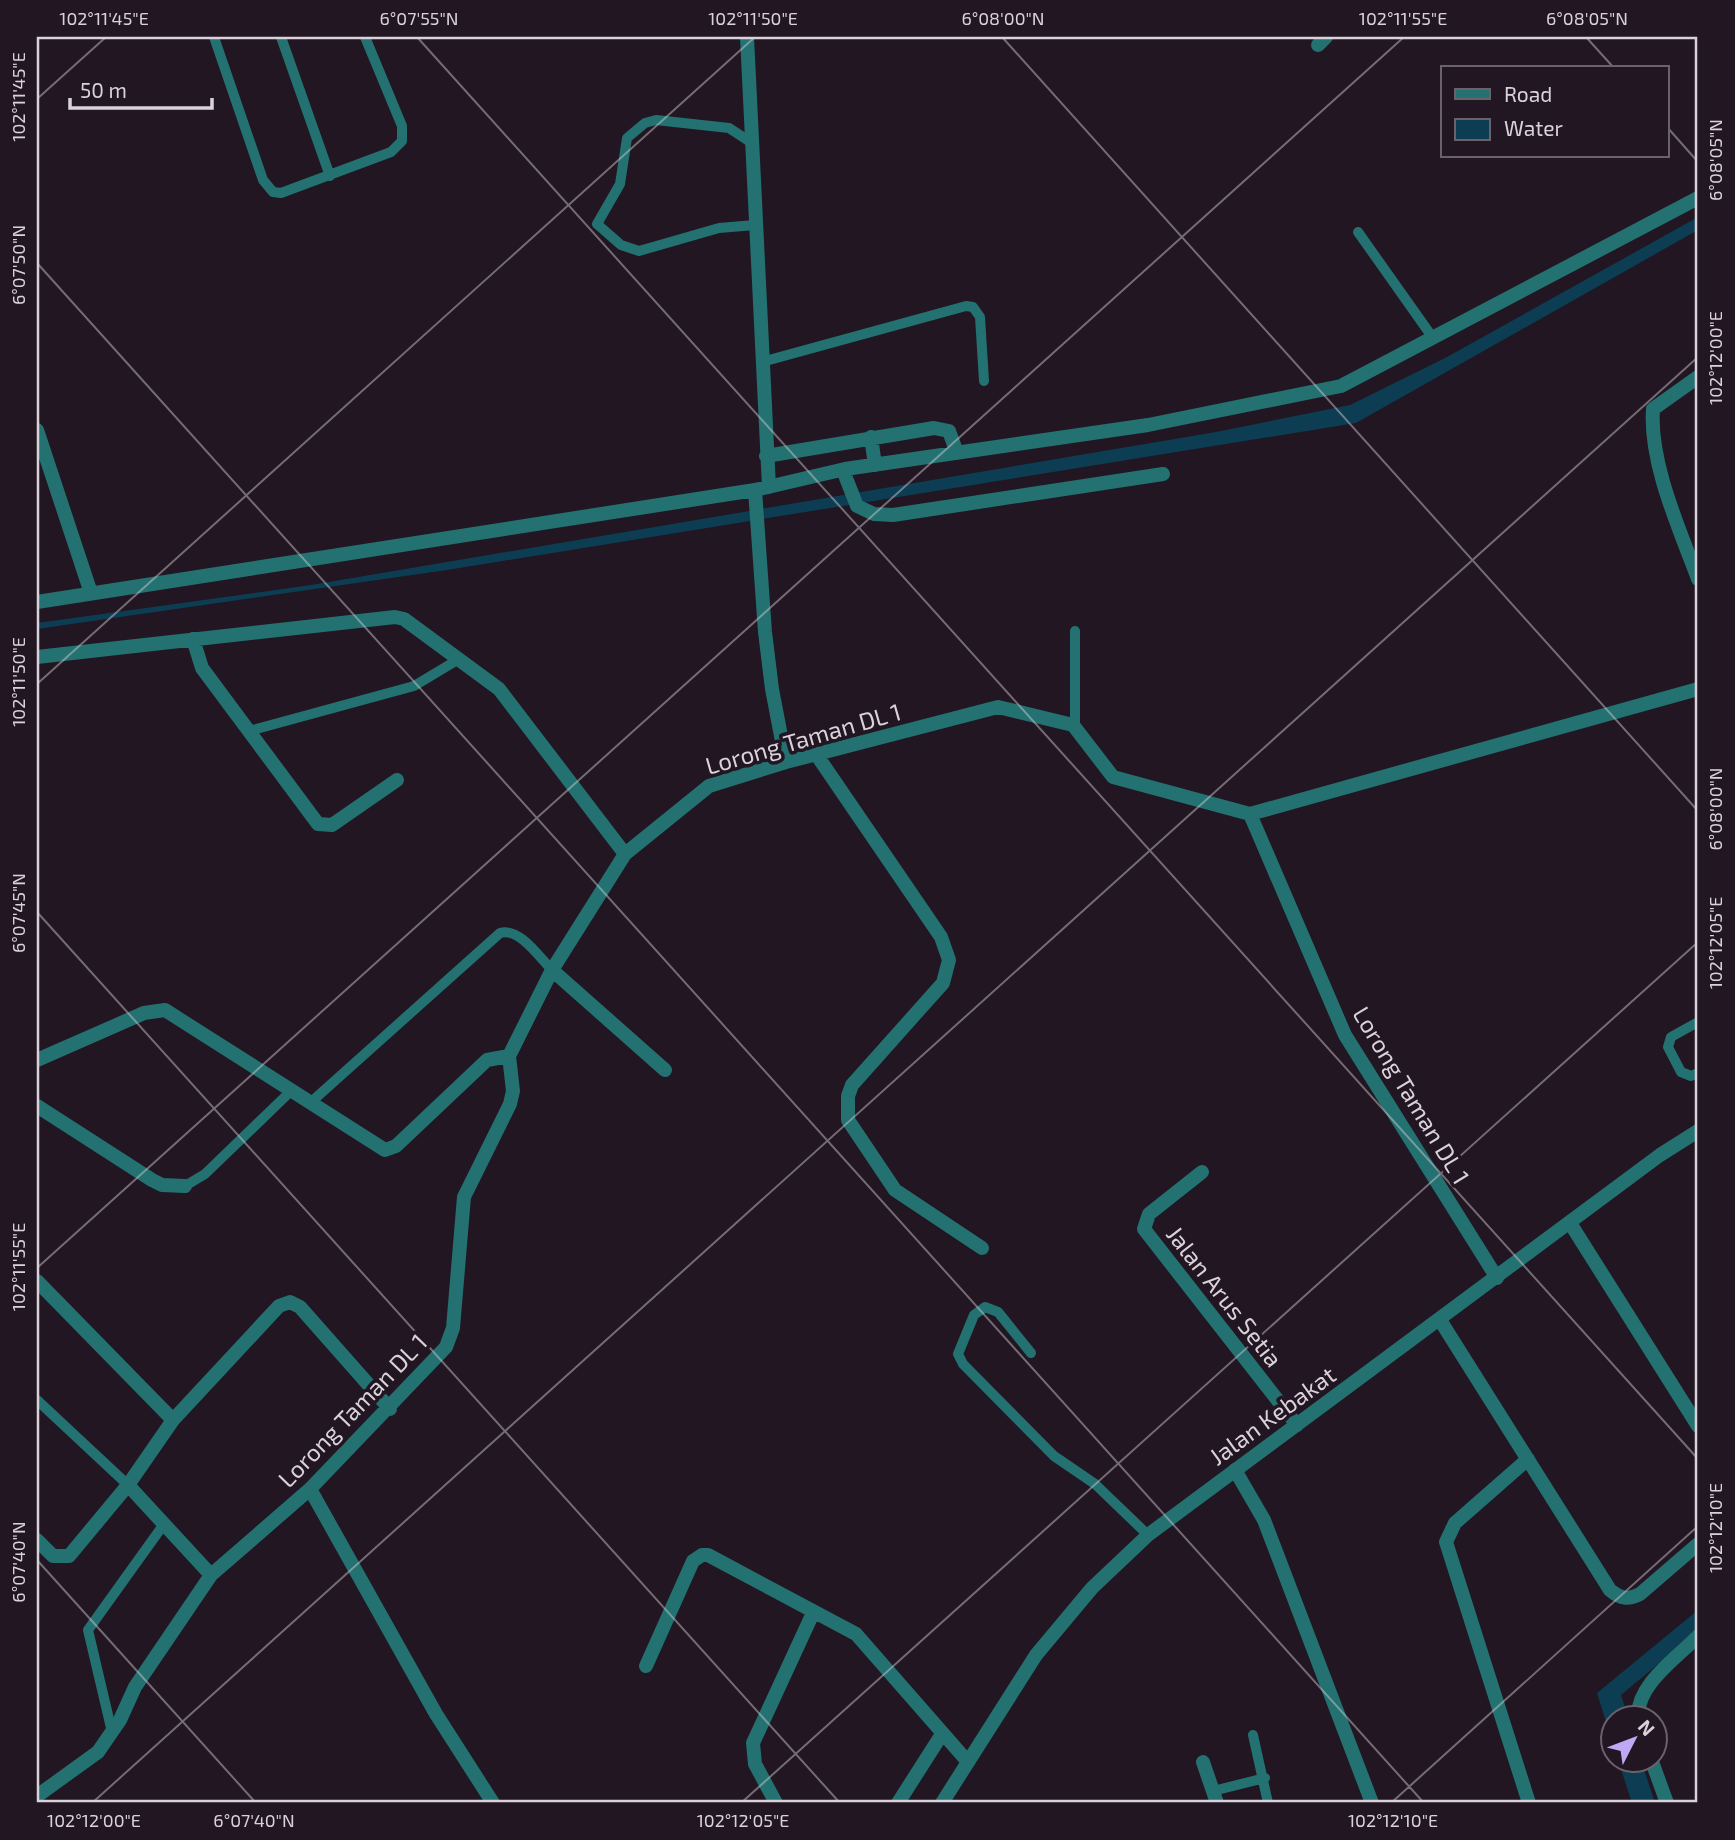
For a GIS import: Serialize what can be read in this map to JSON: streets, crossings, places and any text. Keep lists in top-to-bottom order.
{
  "streets": {
    "street": ["Lorong Taman DL 1", "Jalan Arus Setia", "Jalan Kebakat"]
  },
  "crossings": [
    ["Lorong Taman DL 1", "Jalan Kebakat"],
    ["Jalan Arus Setia", "Jalan Kebakat"]
  ],
  "legend": ["Road", "Water"],
  "scale_bar": "50 m",
  "north": "top right",
  "coordinates": [
    "102°11'45\"E",
    "6°07'55\"N",
    "102°11'50\"E",
    "6°08'00\"N",
    "102°11'55\"E",
    "6°08'05\"N",
    "6°07'50\"N",
    "102°12'00\"E",
    "6°07'45\"N",
    "102°12'05\"E",
    "102°12'10\"E",
    "6°07'40\"N"
  ]
}
